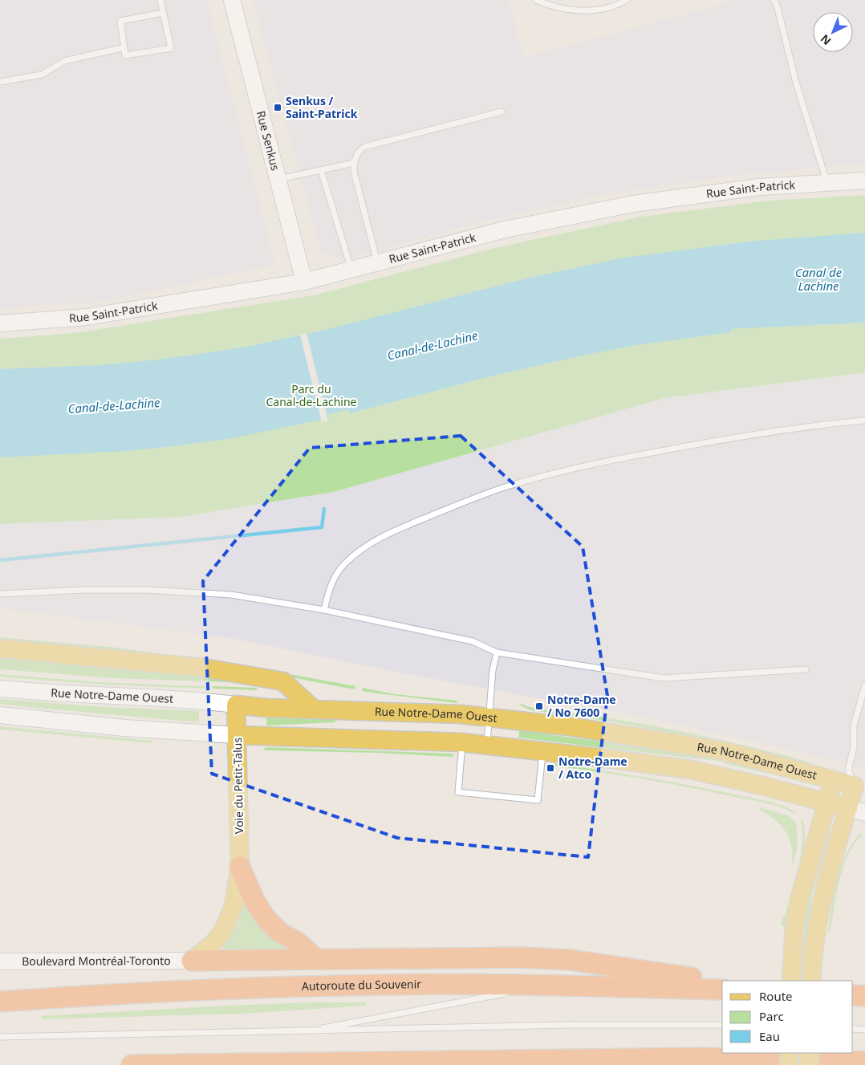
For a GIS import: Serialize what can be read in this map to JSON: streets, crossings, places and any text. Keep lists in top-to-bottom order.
{
  "streets": {
    "highway": ["Autoroute du Souvenir"],
    "main road": [
      "Rue Senkus",
      "Rue Saint-Patrick",
      "Rue Notre-Dame Ouest",
      "Voie du Petit-Talus",
      "Boulevard Montréal-Toronto"
    ]
  },
  "crossings": [
    ["Rue Senkus", "Rue Saint-Patrick"],
    ["Rue Notre-Dame Ouest", "Voie du Petit-Talus"],
    ["Voie du Petit-Talus", "Boulevard Montréal-Toronto"]
  ],
  "water": ["Canal de Lachine", "Canal-de-Lachine"],
  "parks": ["Parc du Canal-de-Lachine"],
  "places": {
    "transit": ["Senkus / Saint-Patrick", "Notre-Dame / No 7600", "Notre-Dame / Atco"]
  },
  "legend": ["Route", "Parc", "Eau"],
  "north": "bottom left"
}
